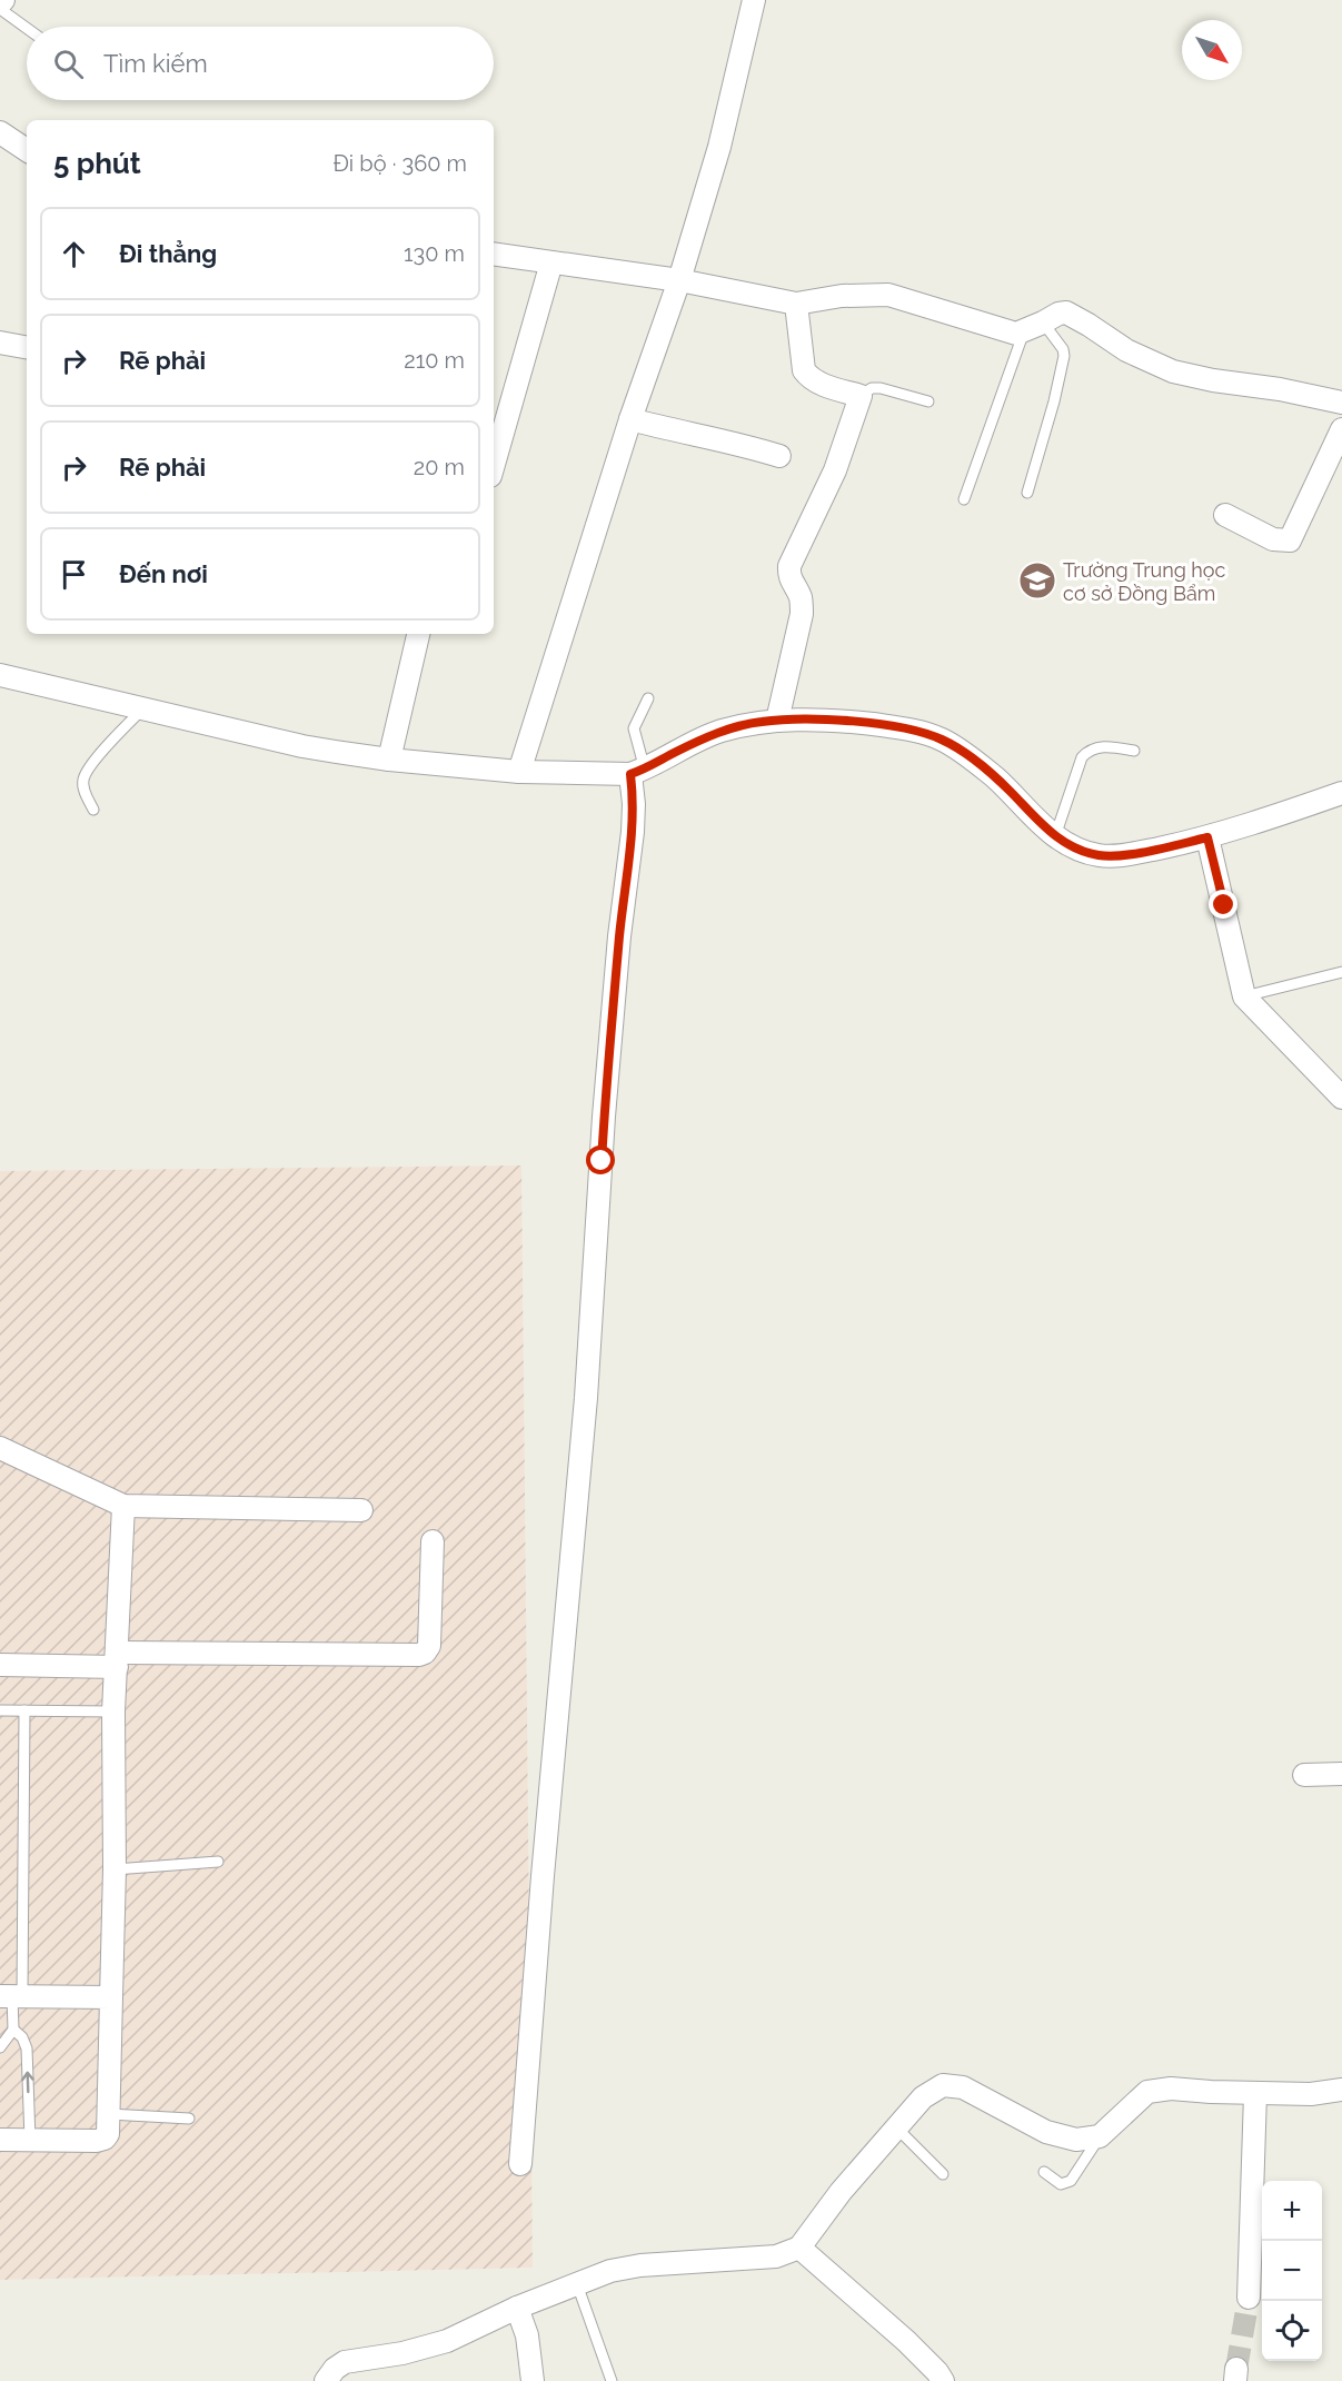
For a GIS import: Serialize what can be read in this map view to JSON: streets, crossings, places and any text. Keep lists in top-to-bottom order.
{
  "places": {
    "school or university": ["Trường Trung học cơ sở Đồng Bẩm"]
  },
  "north": "bottom right",
  "page": {
    "search": "Tìm kiếm",
    "heading": ["5 phút", "Đi bộ · 360 m"],
    "list": [
      ["Đi thẳng", "130 m"],
      ["Rẽ phải", "210 m"],
      ["Rẽ phải", "20 m"],
      "Đến nơi"
    ],
    "map_buttons": ["+", "−"]
  }
}
